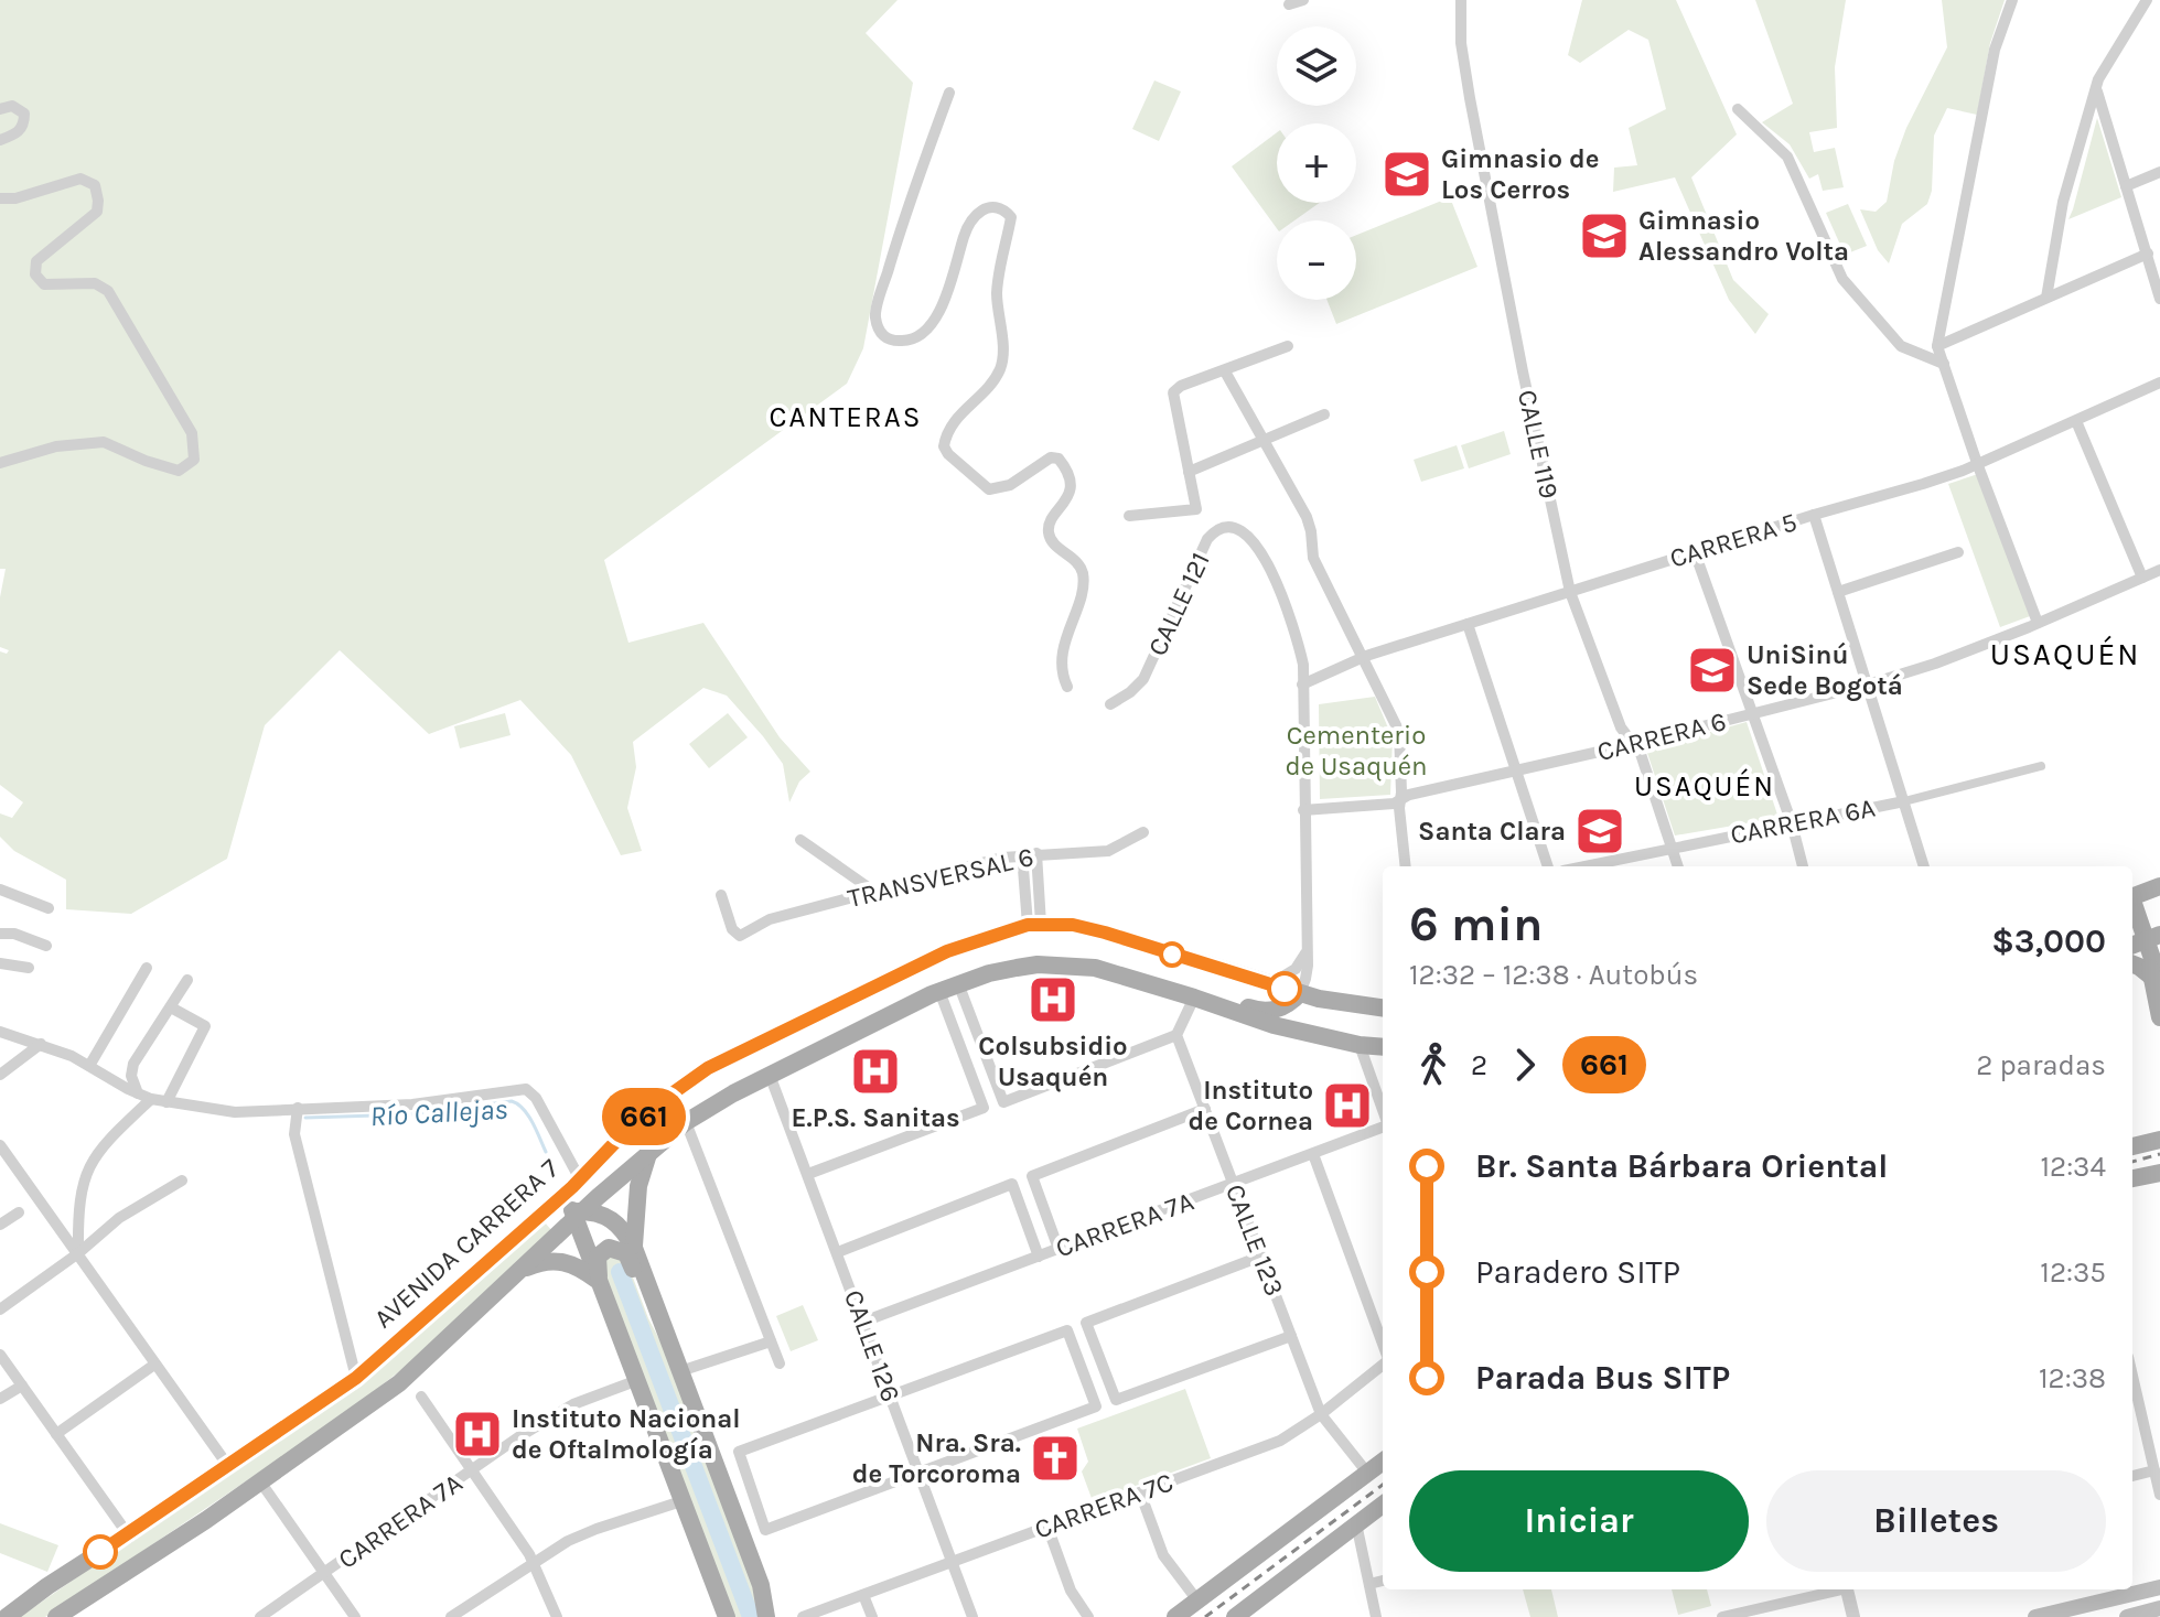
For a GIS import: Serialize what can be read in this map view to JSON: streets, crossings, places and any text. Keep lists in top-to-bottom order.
{
  "streets": {
    "main road": ["AVENIDA CARRERA 7"],
    "street": [
      "CALLE 119",
      "CARRERA 5",
      "CALLE 121",
      "CARRERA 6",
      "CARRERA 6A",
      "TRANSVERSAL 6",
      "CARRERA 7A",
      "CALLE 123",
      "CALLE 126",
      "CARRERA 7C"
    ]
  },
  "crossings": [
    ["CALLE 119", "CARRERA 5"],
    ["CALLE 119", "CARRERA 6"],
    ["CALLE 119", "CARRERA 6A"],
    ["CARRERA 5", "CALLE 121"],
    ["CALLE 121", "CARRERA 6"],
    ["CALLE 121", "AVENIDA CARRERA 7"],
    ["CARRERA 7A", "CALLE 123"],
    ["CARRERA 7A", "CALLE 126"],
    ["CALLE 123", "CARRERA 7C"],
    ["AVENIDA CARRERA 7", "CALLE 126"],
    ["CALLE 126", "CARRERA 7C"]
  ],
  "districts": ["CANTERAS", "USAQUÉN", "USAQUÉN"],
  "water": ["Río Callejas"],
  "parks": ["Cementerio de Usaquén"],
  "places": {
    "school or university": [
      "Gimnasio de Los Cerros",
      "Gimnasio Alessandro Volta",
      "UniSinú Sede Bogotá",
      "Santa Clara"
    ],
    "hospital": [
      "Colsubsidio Usaquén",
      "E.P.S. Sanitas",
      "Instituto de Cornea",
      "Instituto Nacional de Oftalmología"
    ],
    "church": ["Nra. Sra. de Torcoroma"]
  },
  "lines": ["bus line 661"],
  "page": {
    "on_map": "661",
    "map_buttons": ["+", "−"],
    "heading": ["6 min", "12:32 – 12:38 · Autobús", "$3,000"],
    "legs": ["2", "661", "2 paradas"],
    "list": [
      {
        "name": "Br. Santa Bárbara Oriental",
        "value": "12:34"
      },
      {
        "name": "Paradero SITP",
        "value": "12:35"
      },
      {
        "name": "Parada Bus SITP",
        "value": "12:38"
      }
    ],
    "buttons": ["Iniciar", "Billetes"]
  }
}
